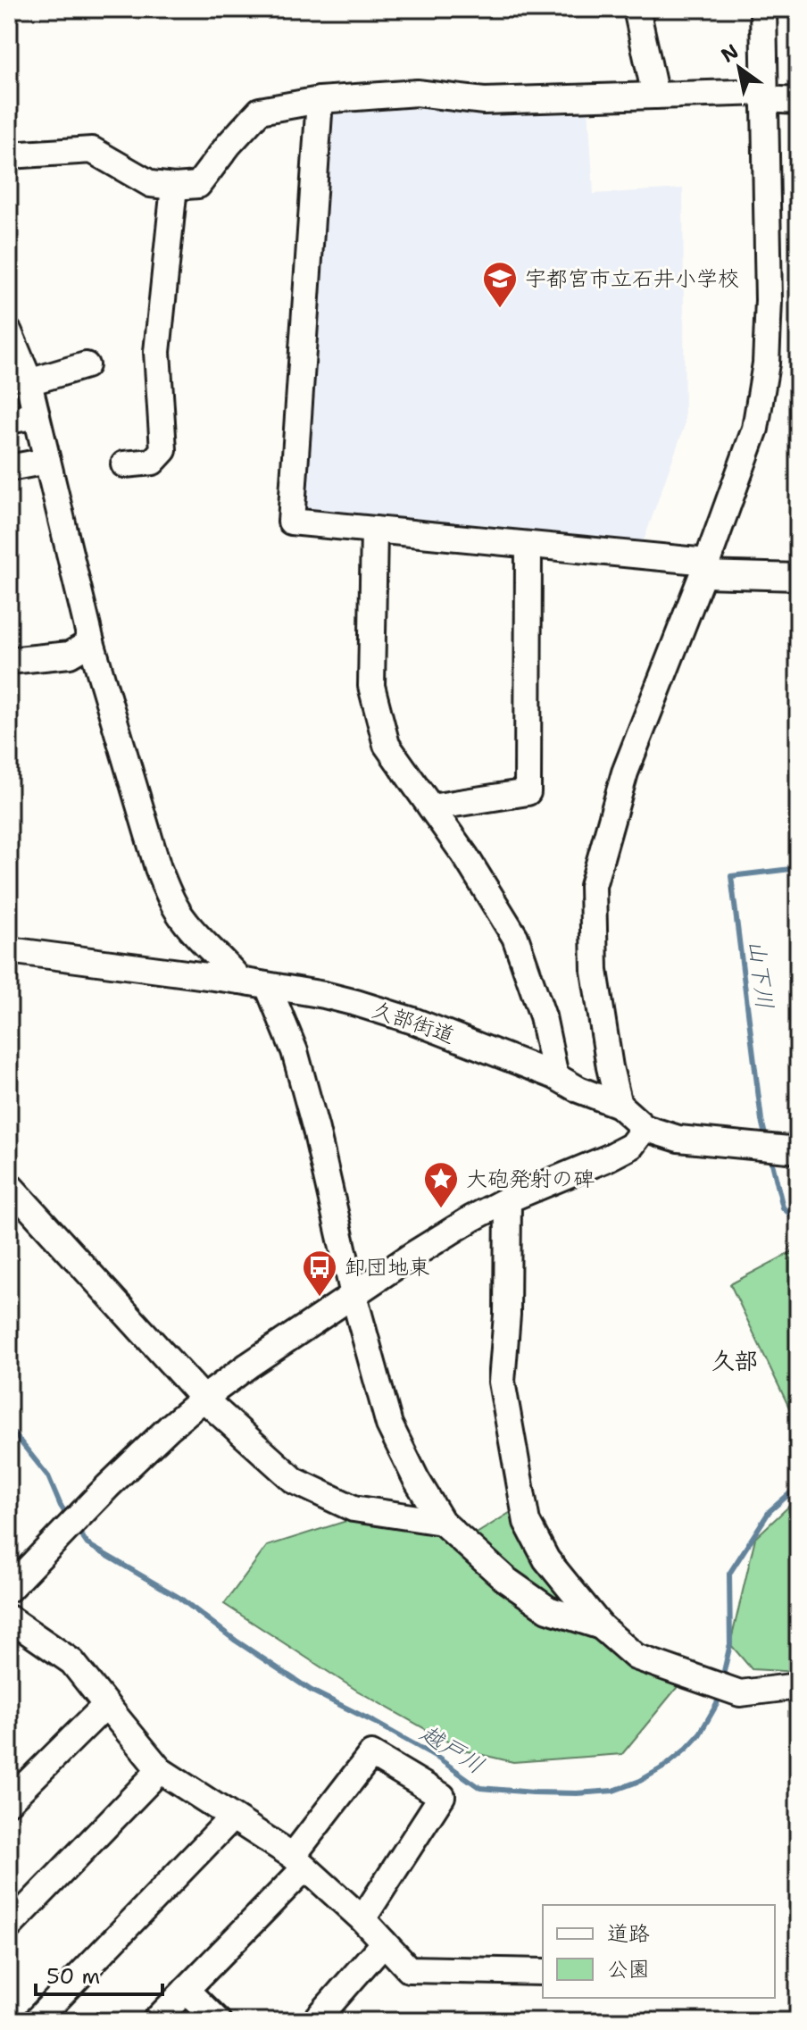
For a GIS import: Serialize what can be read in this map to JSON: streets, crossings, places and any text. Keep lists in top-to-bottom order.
{
  "streets": {
    "street": ["久部街道"]
  },
  "districts": ["久部"],
  "water": ["山下川", "越戸川"],
  "places": {
    "school or university": ["宇都宮市立石井小学校"],
    "place": ["大砲発射の碑"],
    "bus stop": ["卸団地東"]
  },
  "legend": ["道路", "公園"],
  "scale_bar": "50 m",
  "north": "top left"
}
